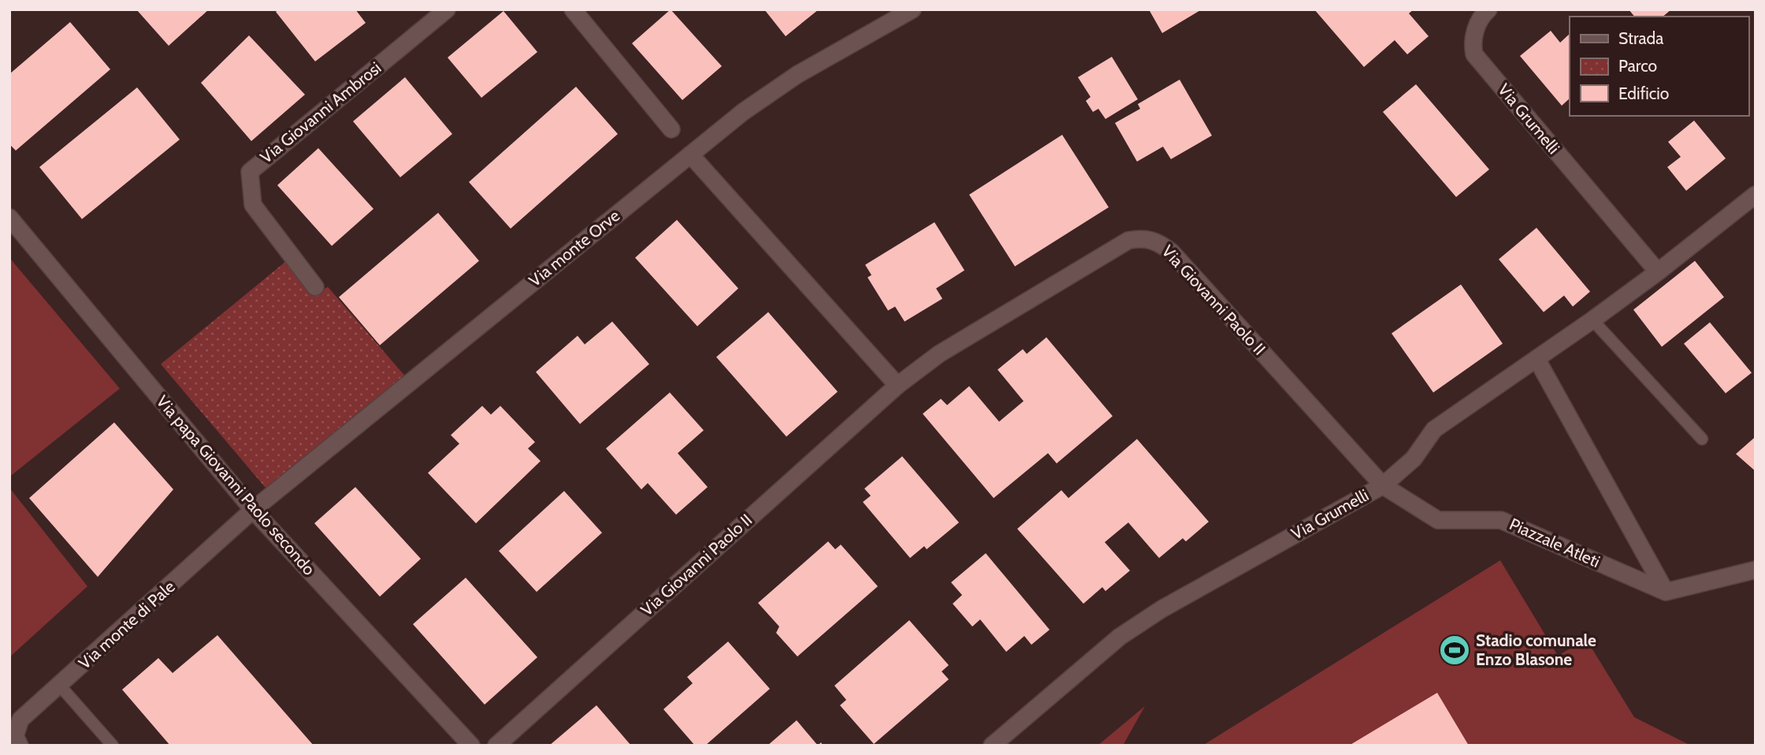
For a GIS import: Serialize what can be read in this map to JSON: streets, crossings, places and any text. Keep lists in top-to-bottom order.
{
  "streets": {
    "street": [
      "Via Giovanni Ambrosi",
      "Via Grumelli",
      "Via monte Orve",
      "Via Giovanni Paolo II",
      "Via papa Giovanni Paolo secondo",
      "Piazzale Atleti",
      "Via monte di Pale"
    ]
  },
  "crossings": [
    ["Via Grumelli", "Via Giovanni Paolo II"],
    ["Via Grumelli", "Piazzale Atleti"],
    ["Via monte Orve", "Via papa Giovanni Paolo secondo"],
    ["Via monte Orve", "Via monte di Pale"],
    ["Via Giovanni Paolo II", "Piazzale Atleti"],
    ["Via papa Giovanni Paolo secondo", "Via monte di Pale"]
  ],
  "places": {
    "sports": ["Stadio comunale Enzo Blasone"]
  },
  "legend": ["Strada", "Parco", "Edificio"]
}
